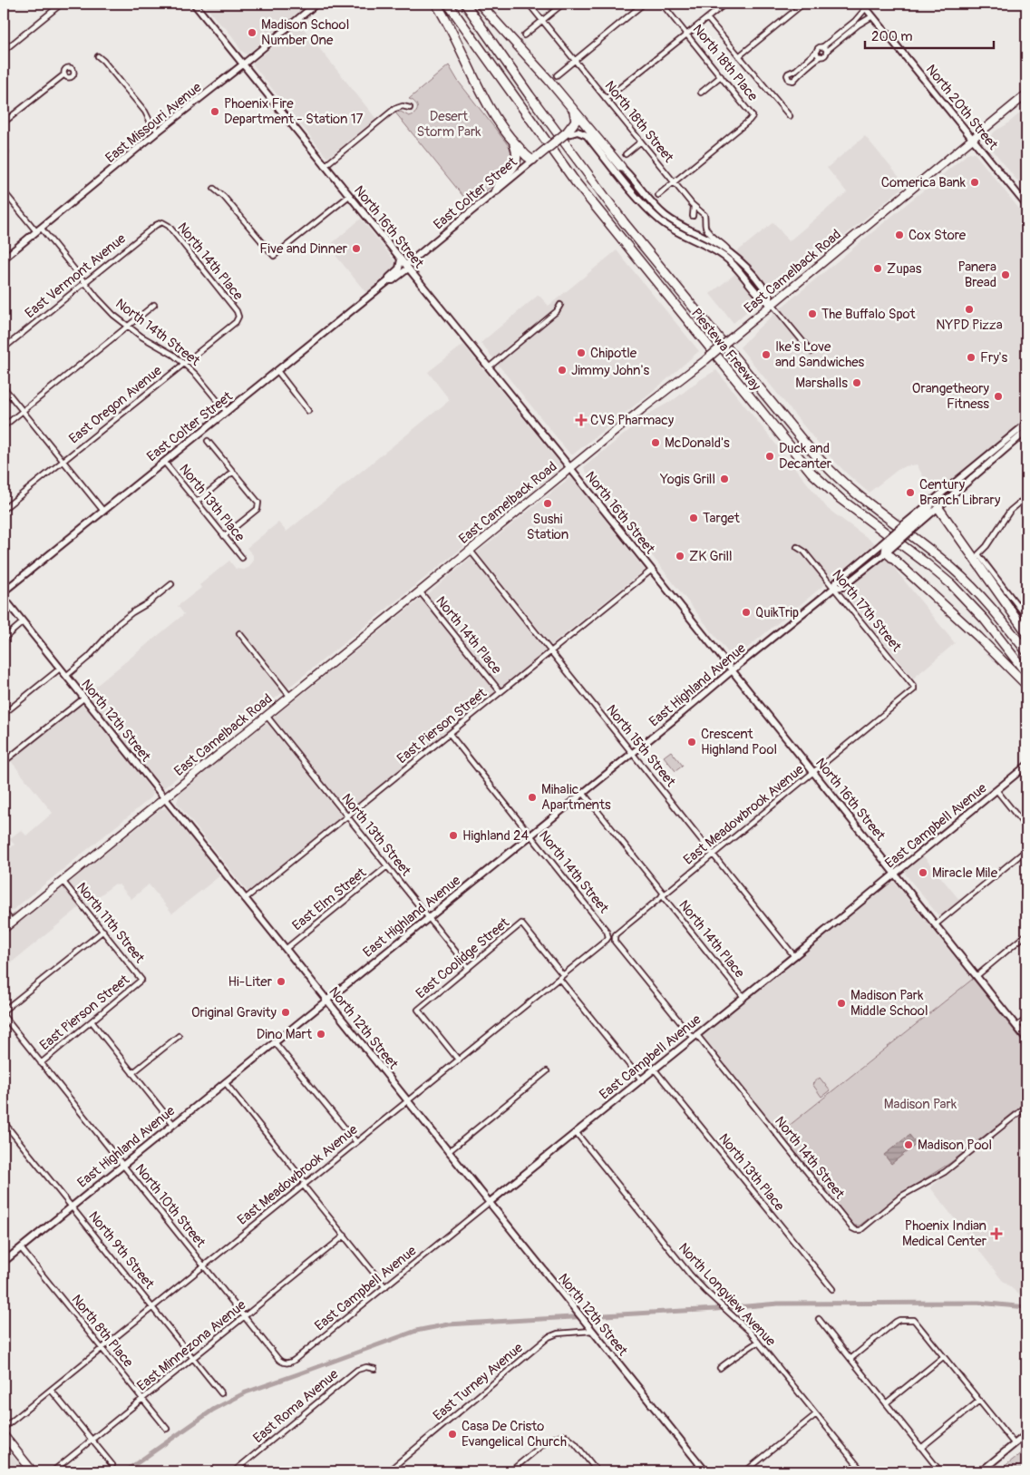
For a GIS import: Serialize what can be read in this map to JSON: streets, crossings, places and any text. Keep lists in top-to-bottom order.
{
  "streets": {
    "highway": ["Piestewa Freeway"],
    "main road": ["East Camelback Road"],
    "street": [
      "North 18th Place",
      "North 20th Street",
      "North 18th Street",
      "East Missouri Avenue",
      "East Colter Street",
      "North 16th Street",
      "North 14th Place",
      "East Vermont Avenue",
      "North 14th Street",
      "East Oregon Avenue",
      "North 13th Place",
      "North 17th Street",
      "East Highland Avenue",
      "North 12th Street",
      "East Pierson Street",
      "North 15th Street",
      "East Meadowbrook Avenue",
      "East Campbell Avenue",
      "North 13th Street",
      "East Elm Street",
      "North 11th Street",
      "East Coolidge Street",
      "North 10th Street",
      "North 9th Street",
      "North Longview Avenue",
      "North 8th Place",
      "East Minnezona Avenue",
      "East Turney Avenue",
      "East Roma Avenue"
    ]
  },
  "crossings": [
    ["North 18th Place", "North 18th Street"],
    ["North 20th Street", "East Camelback Road"],
    ["North 18th Street", "East Camelback Road"],
    ["East Missouri Avenue", "North 16th Street"],
    ["East Missouri Avenue", "North 14th Street"],
    ["East Colter Street", "North 16th Street"],
    ["East Colter Street", "North 14th Street"],
    ["East Colter Street", "North 13th Place"],
    ["North 16th Street", "East Camelback Road"],
    ["North 16th Street", "East Highland Avenue"],
    ["North 16th Street", "East Pierson Street"],
    ["North 16th Street", "East Meadowbrook Avenue"],
    ["North 16th Street", "East Campbell Avenue"],
    ["North 14th Place", "East Camelback Road"],
    ["North 14th Place", "East Vermont Avenue"],
    ["North 14th Place", "East Oregon Avenue"],
    ["North 14th Place", "East Highland Avenue"],
    ["North 14th Place", "East Pierson Street"],
    ["North 14th Place", "East Meadowbrook Avenue"],
    ["North 14th Place", "East Campbell Avenue"],
    ["East Camelback Road", "North 12th Street"],
    ["East Camelback Road", "North 15th Street"],
    ["East Camelback Road", "North 13th Street"],
    ["East Camelback Road", "North 11th Street"],
    ["East Vermont Avenue", "North 14th Street"],
    ["North 14th Street", "East Oregon Avenue"],
    ["North 14th Street", "East Highland Avenue"],
    ["North 14th Street", "East Pierson Street"],
    ["North 14th Street", "East Meadowbrook Avenue"],
    ["North 14th Street", "East Campbell Avenue"],
    ["North 13th Place", "East Campbell Avenue"],
    ["North 17th Street", "East Highland Avenue"],
    ["North 17th Street", "East Meadowbrook Avenue"],
    ["East Highland Avenue", "North 12th Street"],
    ["East Highland Avenue", "North 15th Street"],
    ["East Highland Avenue", "North 13th Street"],
    ["East Highland Avenue", "North 10th Street"],
    ["East Highland Avenue", "North 9th Street"],
    ["East Highland Avenue", "North 8th Place"],
    ["North 12th Street", "East Pierson Street"],
    ["North 12th Street", "East Meadowbrook Avenue"],
    ["North 12th Street", "East Campbell Avenue"],
    ["North 12th Street", "East Elm Street"],
    ["North 12th Street", "East Turney Avenue"],
    ["East Pierson Street", "North 15th Street"],
    ["East Pierson Street", "North 13th Street"],
    ["East Pierson Street", "North 11th Street"],
    ["East Pierson Street", "North 10th Street"],
    ["North 15th Street", "East Meadowbrook Avenue"],
    ["North 15th Street", "East Campbell Avenue"],
    ["East Meadowbrook Avenue", "East Coolidge Street"],
    ["East Meadowbrook Avenue", "North 10th Street"],
    ["East Meadowbrook Avenue", "North 9th Street"],
    ["East Meadowbrook Avenue", "North 8th Place"],
    ["East Campbell Avenue", "North 10th Street"],
    ["East Campbell Avenue", "North Longview Avenue"],
    ["North 13th Street", "East Elm Street"],
    ["North 13th Street", "East Coolidge Street"],
    ["North 10th Street", "East Minnezona Avenue"],
    ["North 9th Street", "East Minnezona Avenue"],
    ["North 8th Place", "East Minnezona Avenue"]
  ],
  "parks": ["Desert Storm Park", "Madison Park"],
  "places": {
    "other": [
      "Madison School Number One",
      "Phoenix Fire Department - Station 17",
      "Comerica Bank",
      "Cox Store",
      "Five and Dinner",
      "Zupas",
      "Panera Bread",
      "NYPD Pizza",
      "The Buffalo Spot",
      "Chipotle",
      "Ike's Love and Sandwiches",
      "Fry's",
      "Jimmy John's",
      "Marshalls",
      "Orangetheory Fitness",
      "McDonald's",
      "Duck and Decanter",
      "Yogis Grill",
      "Century Branch Library",
      "Sushi Station",
      "Target",
      "ZK Grill",
      "QuikTrip",
      "Crescent Highland Pool",
      "Mihalic Apartments",
      "Highland 24",
      "Miracle Mile",
      "Hi-Liter",
      "Madison Park Middle School",
      "Original Gravity",
      "Dino Mart",
      "Madison Pool",
      "Casa De Cristo Evangelical Church"
    ],
    "health": ["CVS Pharmacy", "Phoenix Indian Medical Center"]
  },
  "scale_bar": "200 m"
}
